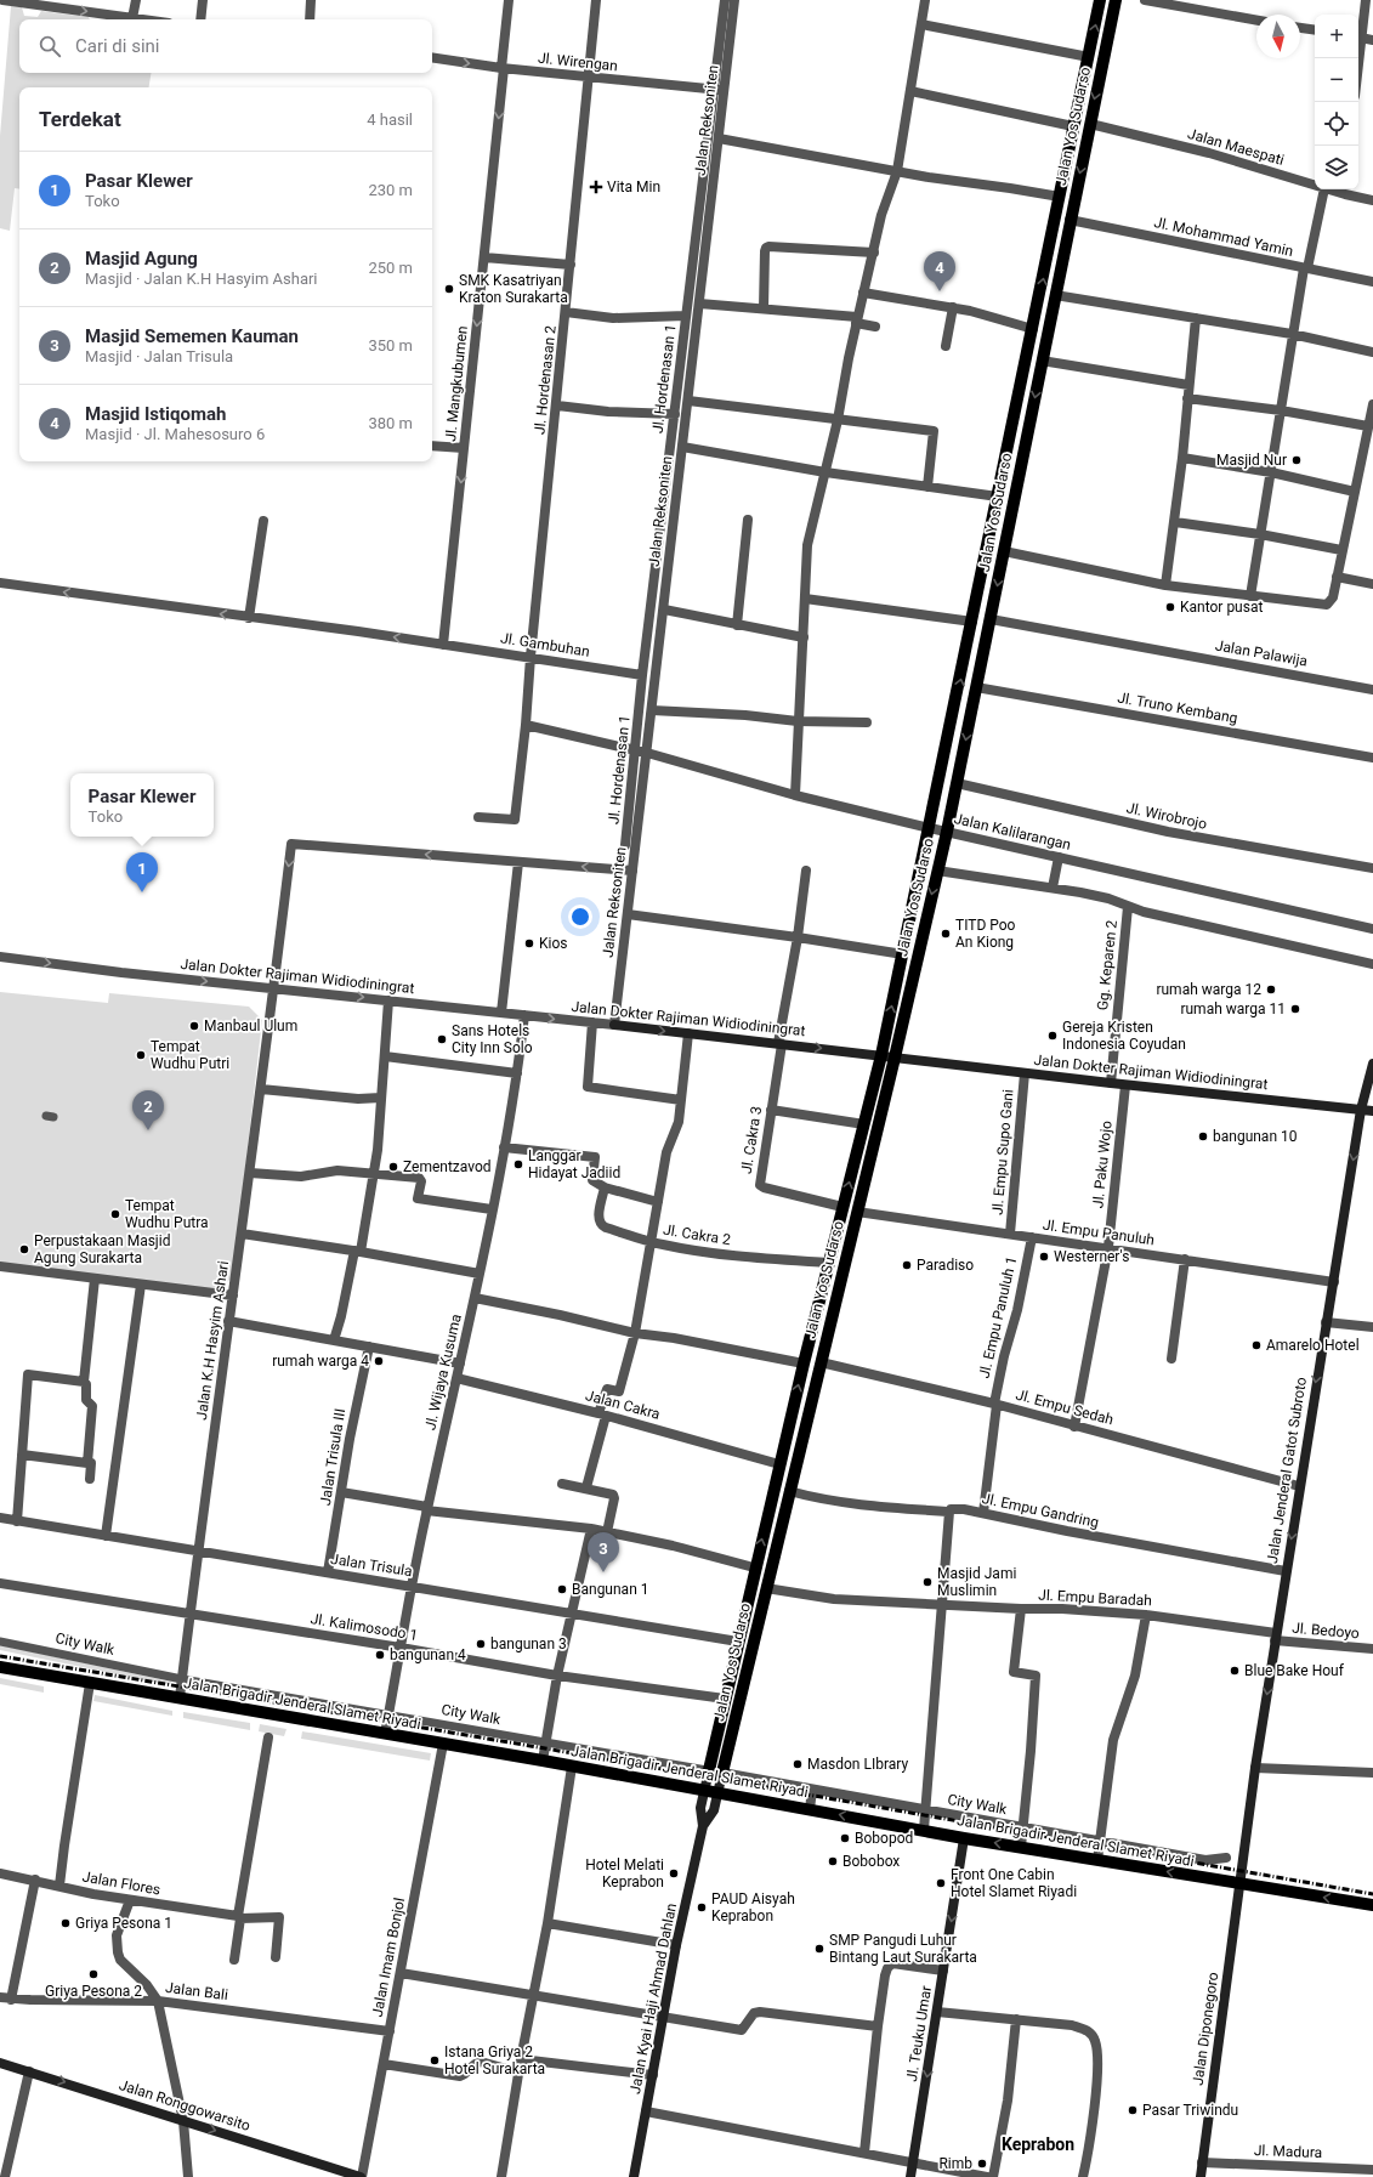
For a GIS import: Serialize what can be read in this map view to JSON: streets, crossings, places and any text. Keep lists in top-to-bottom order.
{
  "streets": {
    "main road": [
      "Jalan Yos Sudarso",
      "Jalan Dokter Rajiman Widiodiningrat",
      "Jalan Jenderal Gatot Subroto",
      "Jalan Brigadir Jenderal Slamet Riyadi",
      "Jalan Kyai Haji Ahmad Dahlan",
      "Jalan Diponegoro",
      "Jl. Teuku Umar",
      "Jalan Ronggowarsito"
    ],
    "street": [
      "Jl. Wirengan",
      "Jalan Reksoniten",
      "Jalan Maespati",
      "Jl. Mohammad Yamin",
      "Jl. Hordenasan 1",
      "Jl. Hordenasan 2",
      "Jl. Mangkubumen",
      "Jl. Gambuhan",
      "Jalan Palawija",
      "Jl. Truno Kembang",
      "Jl. Wirobrojo",
      "Jalan Kalilarangan",
      "Gg. Keparen 2",
      "Jl. Cakra 3",
      "Jl. Empu Supo Gani",
      "Jl. Paku Wojo",
      "Jl. Empu Panuluh",
      "Jl. Cakra 2",
      "Jl. Empu Panuluh 1",
      "Jalan K.H Hasyim Ashari",
      "Jl. Wijaya Kusuma",
      "Jalan Cakra",
      "Jl. Empu Sedah",
      "Jalan Trisula III",
      "Jl. Empu Gandring",
      "Jalan Trisula",
      "Jl. Empu Baradah",
      "Jl. Kalimosodo 1",
      "Jl. Bedoyo",
      "City Walk",
      "Jalan Flores",
      "Jalan Imam Bonjol",
      "Jalan Bali",
      "Jl. Madura"
    ]
  },
  "crossings": [
    ["Jl. Wirengan", "Jalan Reksoniten"],
    ["Jl. Wirengan", "Jl. Hordenasan 1"],
    ["Jl. Wirengan", "Jl. Hordenasan 2"],
    ["Jl. Wirengan", "Jl. Mangkubumen"],
    ["Jalan Reksoniten", "Jl. Hordenasan 1"],
    ["Jalan Reksoniten", "Jalan Kalilarangan"],
    ["Jalan Reksoniten", "Jalan Dokter Rajiman Widiodiningrat"],
    ["Jalan Yos Sudarso", "Jalan Maespati"],
    ["Jalan Yos Sudarso", "Jl. Mohammad Yamin"],
    ["Jalan Yos Sudarso", "Jalan Palawija"],
    ["Jalan Yos Sudarso", "Jl. Truno Kembang"],
    ["Jalan Yos Sudarso", "Jl. Wirobrojo"],
    ["Jalan Yos Sudarso", "Jalan Kalilarangan"],
    ["Jalan Yos Sudarso", "Jalan Dokter Rajiman Widiodiningrat"],
    ["Jalan Yos Sudarso", "Jl. Cakra 3"],
    ["Jalan Yos Sudarso", "Jl. Empu Panuluh"],
    ["Jalan Yos Sudarso", "Jl. Cakra 2"],
    ["Jalan Yos Sudarso", "Jalan Cakra"],
    ["Jalan Yos Sudarso", "Jl. Empu Sedah"],
    ["Jalan Yos Sudarso", "Jl. Empu Gandring"],
    ["Jalan Yos Sudarso", "Jalan Trisula"],
    ["Jalan Yos Sudarso", "Jl. Empu Baradah"],
    ["Jalan Yos Sudarso", "Jl. Kalimosodo 1"],
    ["Jalan Yos Sudarso", "City Walk"],
    ["Jalan Yos Sudarso", "Jalan Brigadir Jenderal Slamet Riyadi"],
    ["Jalan Yos Sudarso", "Jalan Kyai Haji Ahmad Dahlan"],
    ["Jl. Hordenasan 1", "Jl. Gambuhan"],
    ["Jl. Hordenasan 1", "Jalan Kalilarangan"],
    ["Jl. Hordenasan 2", "Jl. Gambuhan"],
    ["Jl. Hordenasan 2", "Jalan Kalilarangan"],
    ["Jl. Mangkubumen", "Jl. Gambuhan"],
    ["Gg. Keparen 2", "Jalan Dokter Rajiman Widiodiningrat"],
    ["Jalan Dokter Rajiman Widiodiningrat", "Jl. Cakra 3"],
    ["Jalan Dokter Rajiman Widiodiningrat", "Jl. Empu Supo Gani"],
    ["Jalan Dokter Rajiman Widiodiningrat", "Jl. Paku Wojo"],
    ["Jalan Dokter Rajiman Widiodiningrat", "Jalan K.H Hasyim Ashari"],
    ["Jalan Dokter Rajiman Widiodiningrat", "Jl. Wijaya Kusuma"],
    ["Jalan Dokter Rajiman Widiodiningrat", "Jalan Jenderal Gatot Subroto"],
    ["Jl. Empu Supo Gani", "Jl. Empu Panuluh"],
    ["Jl. Paku Wojo", "Jl. Empu Panuluh"],
    ["Jl. Paku Wojo", "Jl. Empu Sedah"],
    ["Jl. Empu Panuluh", "Jl. Empu Panuluh 1"],
    ["Jl. Empu Panuluh", "Jalan Jenderal Gatot Subroto"],
    ["Jl. Empu Panuluh 1", "Jl. Empu Sedah"],
    ["Jl. Empu Panuluh 1", "Jl. Empu Gandring"],
    ["Jalan K.H Hasyim Ashari", "Jalan Trisula"],
    ["Jalan K.H Hasyim Ashari", "Jl. Kalimosodo 1"],
    ["Jalan K.H Hasyim Ashari", "City Walk"],
    ["Jalan K.H Hasyim Ashari", "Jalan Brigadir Jenderal Slamet Riyadi"],
    ["Jl. Wijaya Kusuma", "Jalan Cakra"],
    ["Jl. Wijaya Kusuma", "Jalan Trisula"],
    ["Jl. Wijaya Kusuma", "Jl. Kalimosodo 1"],
    ["Jl. Wijaya Kusuma", "City Walk"],
    ["Jl. Wijaya Kusuma", "Jalan Brigadir Jenderal Slamet Riyadi"],
    ["Jl. Empu Sedah", "Jalan Jenderal Gatot Subroto"],
    ["Jalan Trisula III", "Jalan Trisula"],
    ["Jalan Jenderal Gatot Subroto", "Jl. Empu Gandring"],
    ["Jalan Jenderal Gatot Subroto", "Jl. Empu Baradah"],
    ["Jalan Jenderal Gatot Subroto", "Jl. Bedoyo"],
    ["Jalan Jenderal Gatot Subroto", "Jalan Brigadir Jenderal Slamet Riyadi"],
    ["Jalan Jenderal Gatot Subroto", "Jalan Diponegoro"],
    ["Jl. Empu Baradah", "Jl. Bedoyo"],
    ["Jalan Brigadir Jenderal Slamet Riyadi", "Jalan Imam Bonjol"],
    ["Jalan Brigadir Jenderal Slamet Riyadi", "Jalan Kyai Haji Ahmad Dahlan"],
    ["Jalan Brigadir Jenderal Slamet Riyadi", "Jalan Diponegoro"],
    ["Jalan Brigadir Jenderal Slamet Riyadi", "Jl. Teuku Umar"],
    ["Jalan Imam Bonjol", "Jalan Bali"],
    ["Jalan Imam Bonjol", "Jalan Ronggowarsito"],
    ["Jalan Diponegoro", "Jl. Madura"]
  ],
  "one_way": [
    "Jl. Mangkubumen",
    "Jl. Gambuhan",
    "Jalan Dokter Rajiman Widiodiningrat",
    "Jalan Jenderal Gatot Subroto",
    "Jl. Teuku Umar",
    "Jalan Ronggowarsito"
  ],
  "districts": ["Keprabon"],
  "places": {
    "health": ["Vita Min"],
    "other": [
      "SMK Kasatriyan Kraton Surakarta",
      "Masjid Nur",
      "Kantor pusat",
      "TITD Poo An Kiong",
      "Kios",
      "rumah warga 12",
      "rumah warga 11",
      "Manbaul Ulum",
      "Gereja Kristen Indonesia Coyudan",
      "Sans Hotels City Inn Solo",
      "Tempat Wudhu Putri",
      "bangunan 10",
      "Langgar Hidayat Jadiid",
      "Zementzavod",
      "Tempat Wudhu Putra",
      "Perpustakaan Masjid Agung Surakarta",
      "Westerner's",
      "Paradiso",
      "Amarelo Hotel",
      "rumah warga 4",
      "Masjid Jami Muslimin",
      "Bangunan 1",
      "bangunan 3",
      "bangunan 4",
      "Blue Bake Houf",
      "Masdon LIbrary",
      "Bobopod",
      "Bobobox",
      "Hotel Melati Keprabon",
      "Front One Cabin Hotel Slamet Riyadi",
      "PAUD Aisyah Keprabon",
      "Griya Pesona 1",
      "SMP Pangudi Luhur Bintang Laut Surakarta",
      "Griya Pesona 2",
      "Istana Griya 2 Hotel Surakarta",
      "Pasar Triwindu",
      "Rimb"
    ]
  },
  "north": "bottom",
  "page": {
    "map_buttons": ["+", "−"],
    "search": "Cari di sini",
    "heading": ["Terdekat", "4 hasil"],
    "list": [
      {
        "mark": "1",
        "name": "Pasar Klewer",
        "note": "Toko",
        "value": "230 m"
      },
      {
        "mark": "2",
        "name": "Masjid Agung",
        "note": "Masjid · Jalan K.H Hasyim Ashari",
        "value": "250 m"
      },
      {
        "mark": "3",
        "name": "Masjid Sememen Kauman",
        "note": "Masjid · Jalan Trisula",
        "value": "350 m"
      },
      {
        "mark": "4",
        "name": "Masjid Istiqomah",
        "note": "Masjid · Jl. Mahesosuro 6",
        "value": "380 m"
      }
    ],
    "pins": [
      "4",
      "1",
      "2",
      "3"
    ],
    "popup": ["Pasar Klewer", "Toko"]
  }
}
